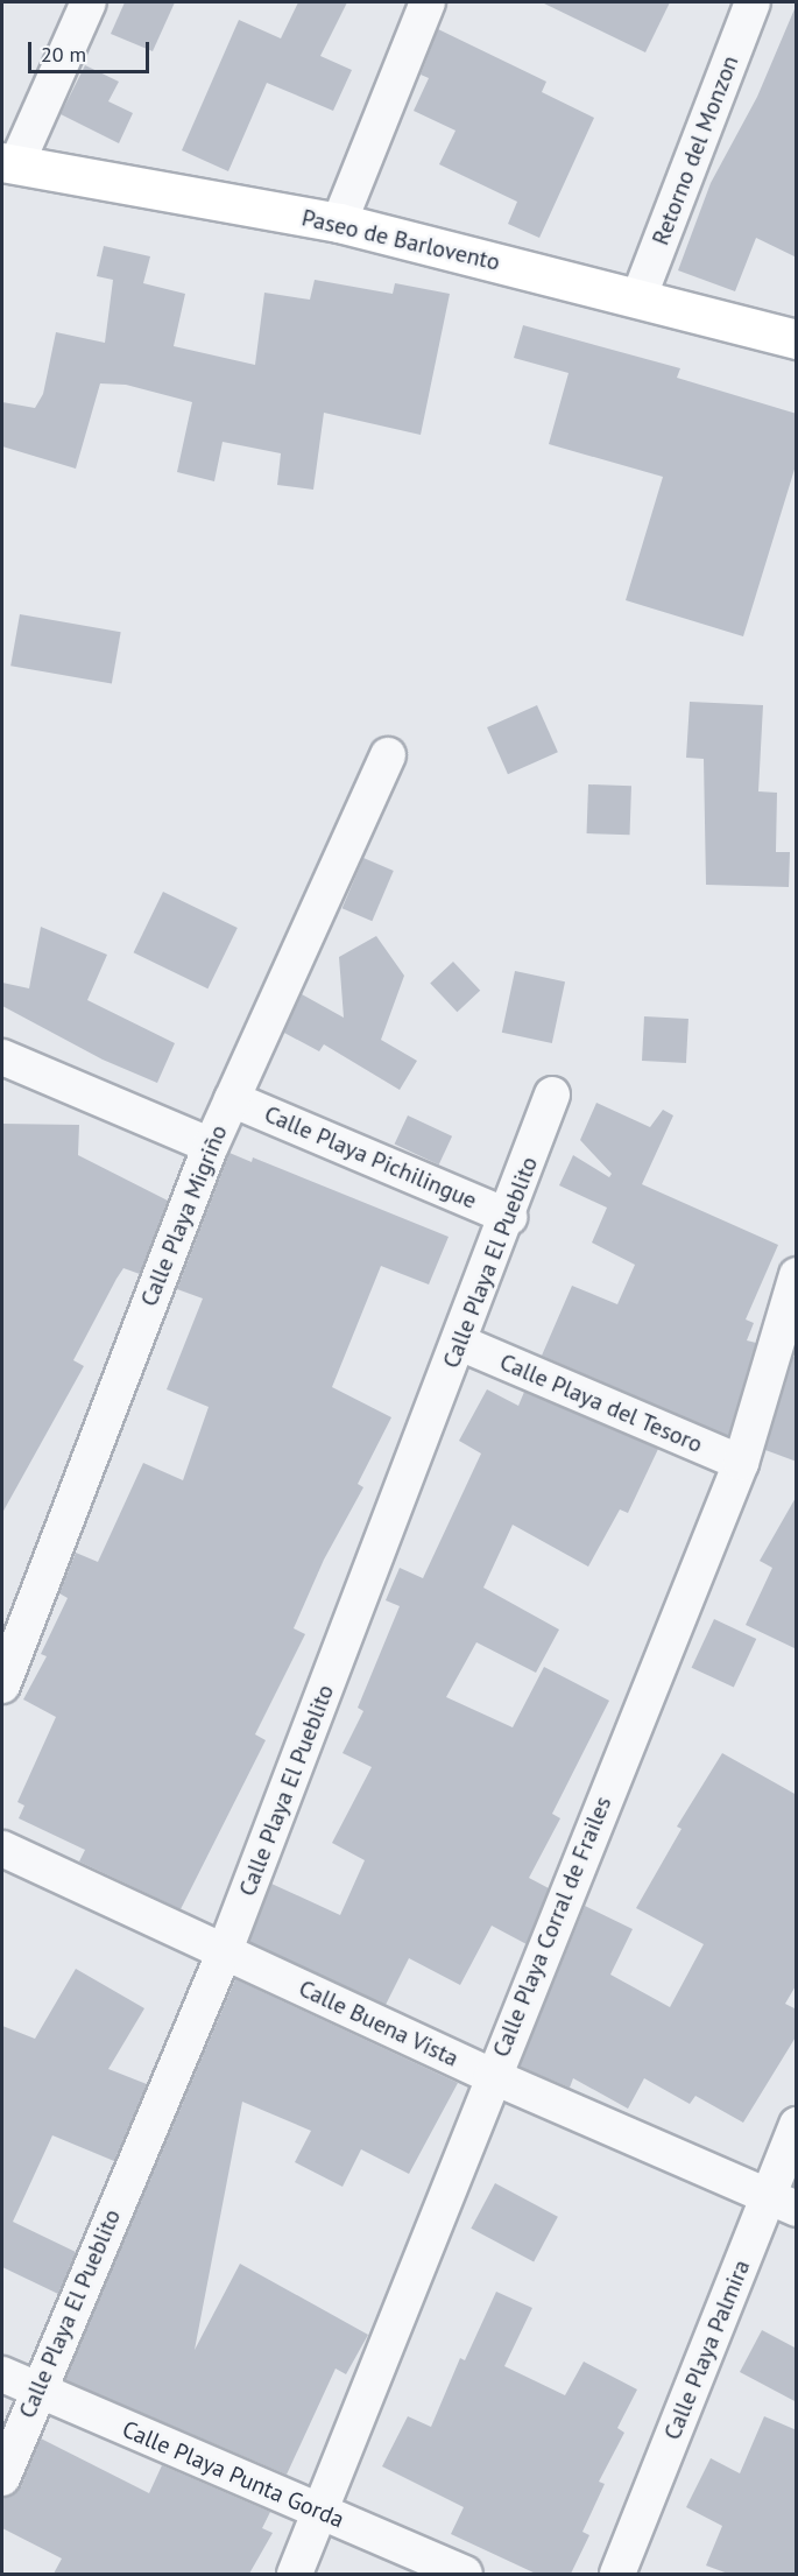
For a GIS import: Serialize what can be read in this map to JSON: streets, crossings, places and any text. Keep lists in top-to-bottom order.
{
  "streets": {
    "street": [
      "Retorno del Monzon",
      "Paseo de Barlovento",
      "Calle Playa Pichilingue",
      "Calle Playa Migriño",
      "Calle Playa El Pueblito",
      "Calle Playa del Tesoro",
      "Calle Playa Corral de Frailes",
      "Calle Buena Vista",
      "Calle Playa Palmira",
      "Calle Playa Punta Gorda"
    ]
  },
  "crossings": [
    ["Retorno del Monzon", "Paseo de Barlovento"],
    ["Calle Playa Pichilingue", "Calle Playa Migriño"],
    ["Calle Playa Pichilingue", "Calle Playa El Pueblito"],
    ["Calle Playa El Pueblito", "Calle Playa del Tesoro"],
    ["Calle Playa El Pueblito", "Calle Buena Vista"],
    ["Calle Playa El Pueblito", "Calle Playa Punta Gorda"],
    ["Calle Playa del Tesoro", "Calle Playa Corral de Frailes"],
    ["Calle Playa Corral de Frailes", "Calle Buena Vista"],
    ["Calle Playa Corral de Frailes", "Calle Playa Punta Gorda"],
    ["Calle Buena Vista", "Calle Playa Palmira"]
  ],
  "scale_bar": "20 m"
}
